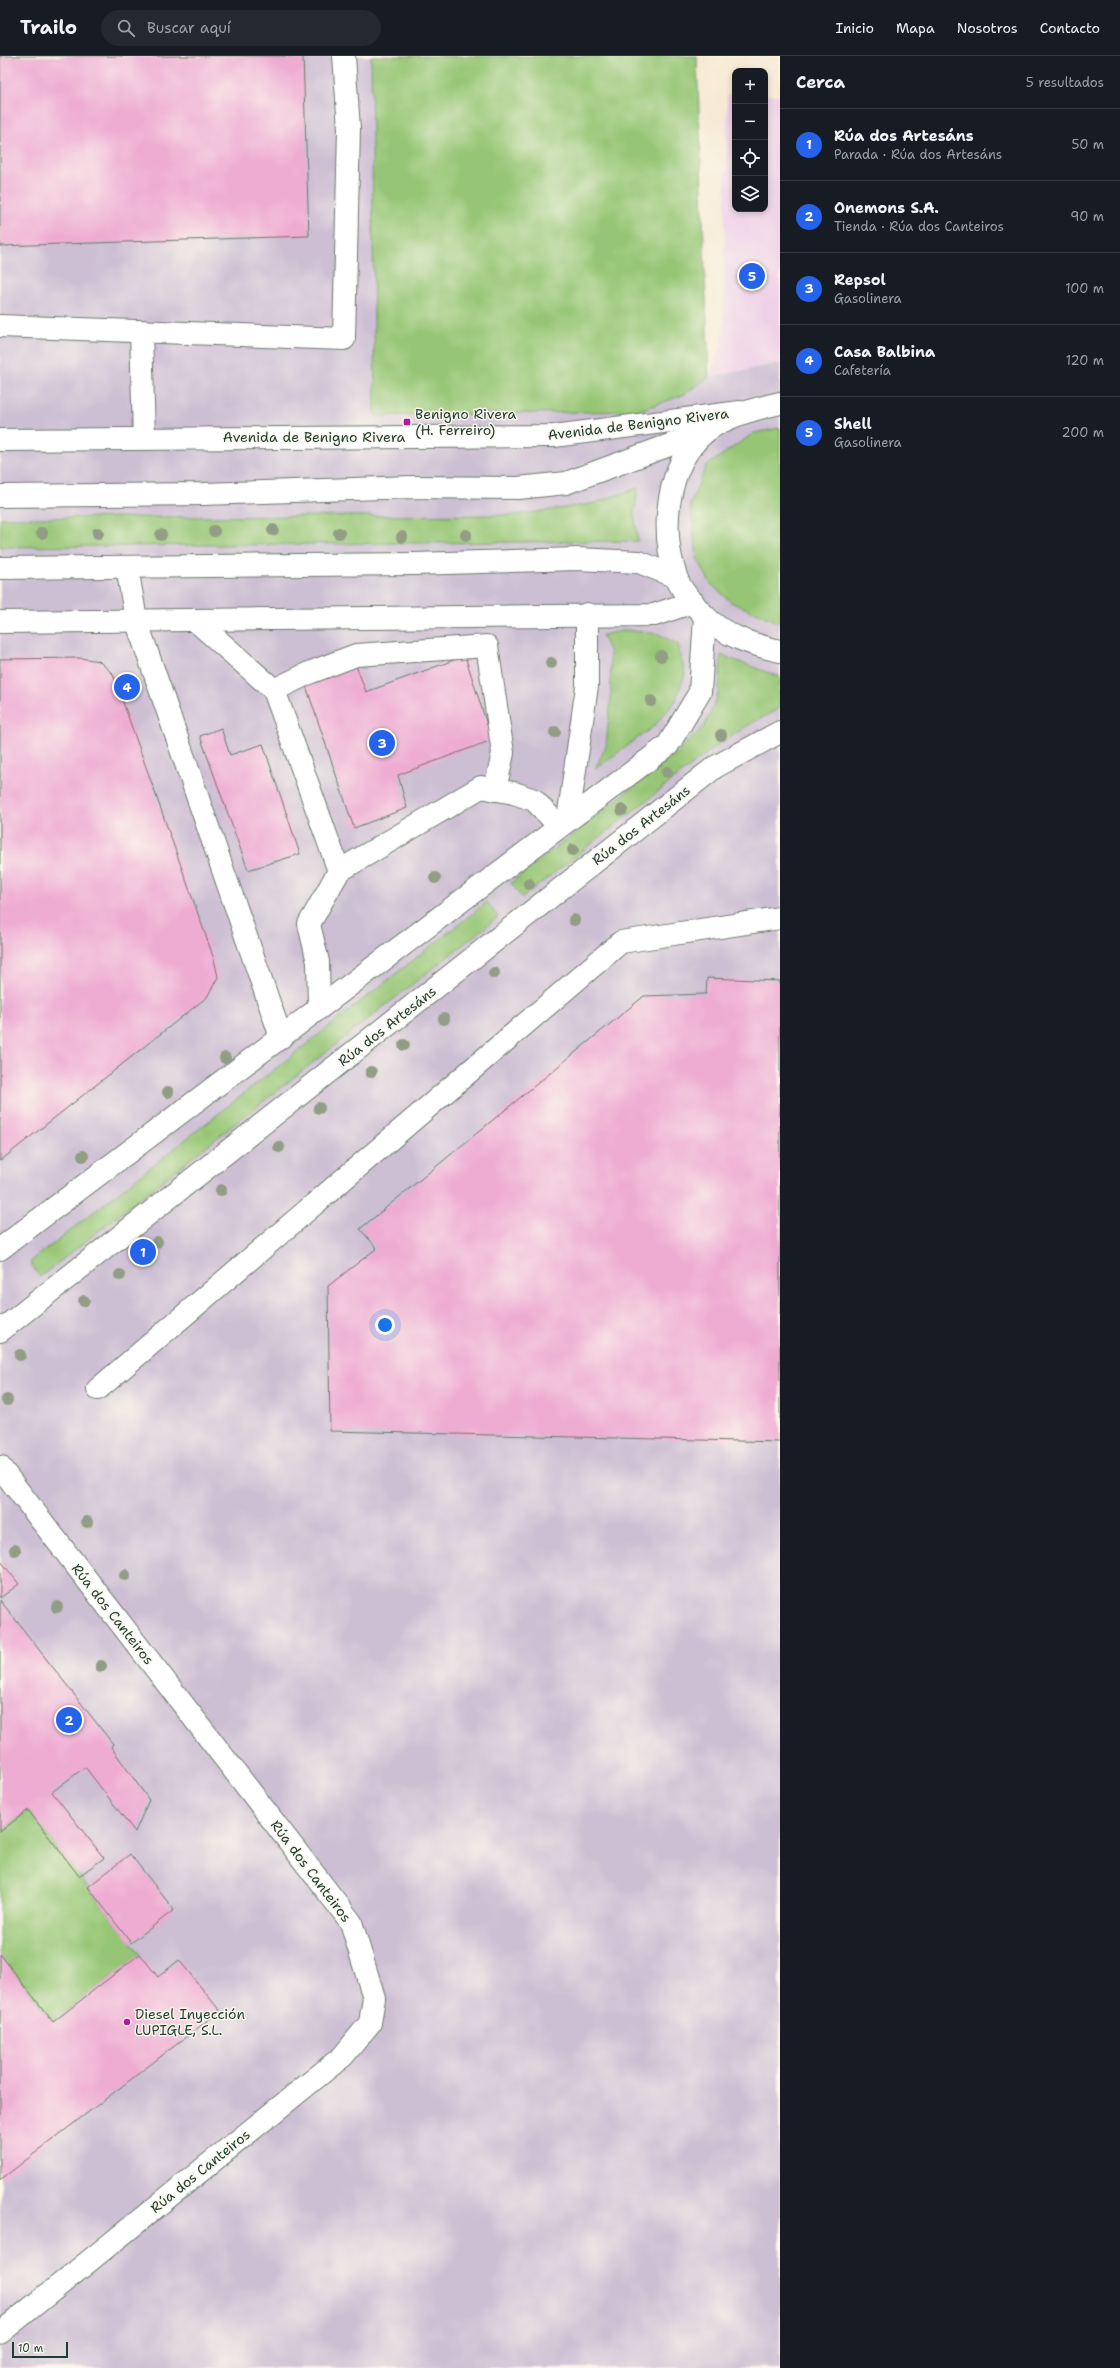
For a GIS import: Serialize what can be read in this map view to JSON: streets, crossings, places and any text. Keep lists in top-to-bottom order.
{
  "streets": {
    "street": ["Avenida de Benigno Rivera", "Rúa dos Artesáns", "Rúa dos Canteiros"]
  },
  "places": {
    "transit": ["Benigno Rivera (H. Ferreiro)"],
    "other": ["Diesel Inyección LUPIGLE, S.L."]
  },
  "scale_bar": "10 m",
  "page": {
    "header": "Trailo",
    "search": "Buscar aquí",
    "nav": [
      "Inicio",
      "Mapa",
      "Nosotros",
      "Contacto"
    ],
    "heading": ["Cerca", "5 resultados"],
    "map_buttons": ["+", "−"],
    "list": [
      {
        "mark": "1",
        "name": "Rúa dos Artesáns",
        "note": "Parada · Rúa dos Artesáns",
        "value": "50 m"
      },
      {
        "mark": "2",
        "name": "Onemons S.A.",
        "note": "Tienda · Rúa dos Canteiros",
        "value": "90 m"
      },
      {
        "mark": "3",
        "name": "Repsol",
        "note": "Gasolinera",
        "value": "100 m"
      },
      {
        "mark": "4",
        "name": "Casa Balbina",
        "note": "Cafetería",
        "value": "120 m"
      },
      {
        "mark": "5",
        "name": "Shell",
        "note": "Gasolinera",
        "value": "200 m"
      }
    ],
    "pins": [
      "5",
      "4",
      "3",
      "1",
      "2"
    ],
    "scale": "10 m"
  }
}
